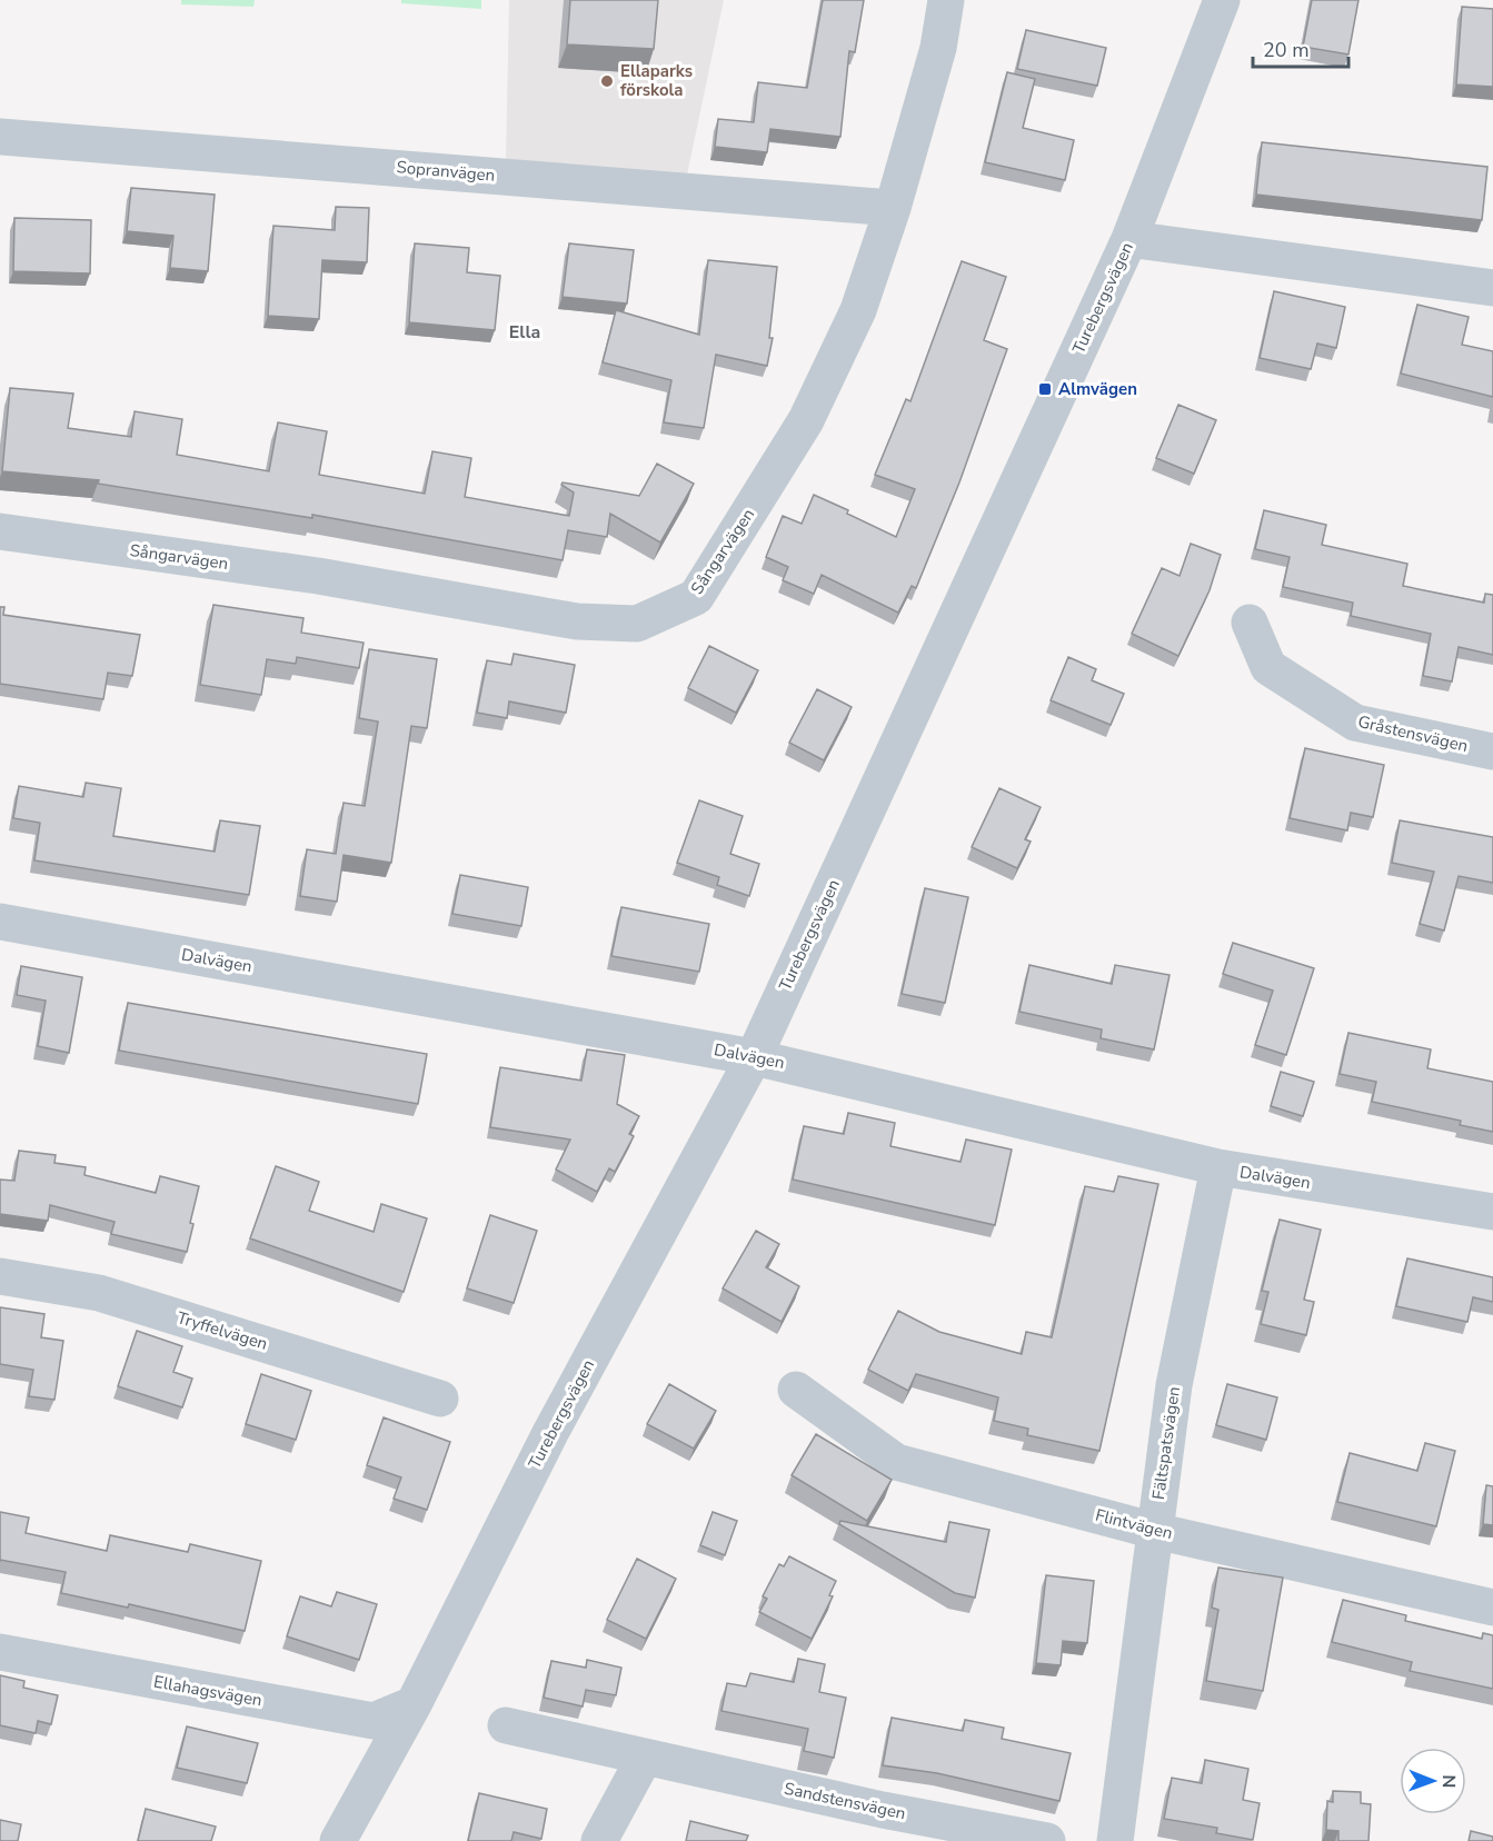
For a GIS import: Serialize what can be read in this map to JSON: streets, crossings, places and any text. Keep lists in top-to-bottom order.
{
  "streets": {
    "street": [
      "Sopranvägen",
      "Turebergsvägen",
      "Sångarvägen",
      "Gråstensvägen",
      "Dalvägen",
      "Tryffelvägen",
      "Fältspatsvägen",
      "Flintvägen",
      "Ellahagsvägen",
      "Sandstensvägen"
    ]
  },
  "crossings": [
    ["Sopranvägen", "Sångarvägen"],
    ["Turebergsvägen", "Dalvägen"],
    ["Turebergsvägen", "Ellahagsvägen"],
    ["Dalvägen", "Fältspatsvägen"],
    ["Fältspatsvägen", "Flintvägen"]
  ],
  "districts": ["Ella"],
  "places": {
    "other": ["Ellaparks förskola"],
    "transit": ["Almvägen"]
  },
  "scale_bar": "20 m",
  "north": "right"
}
